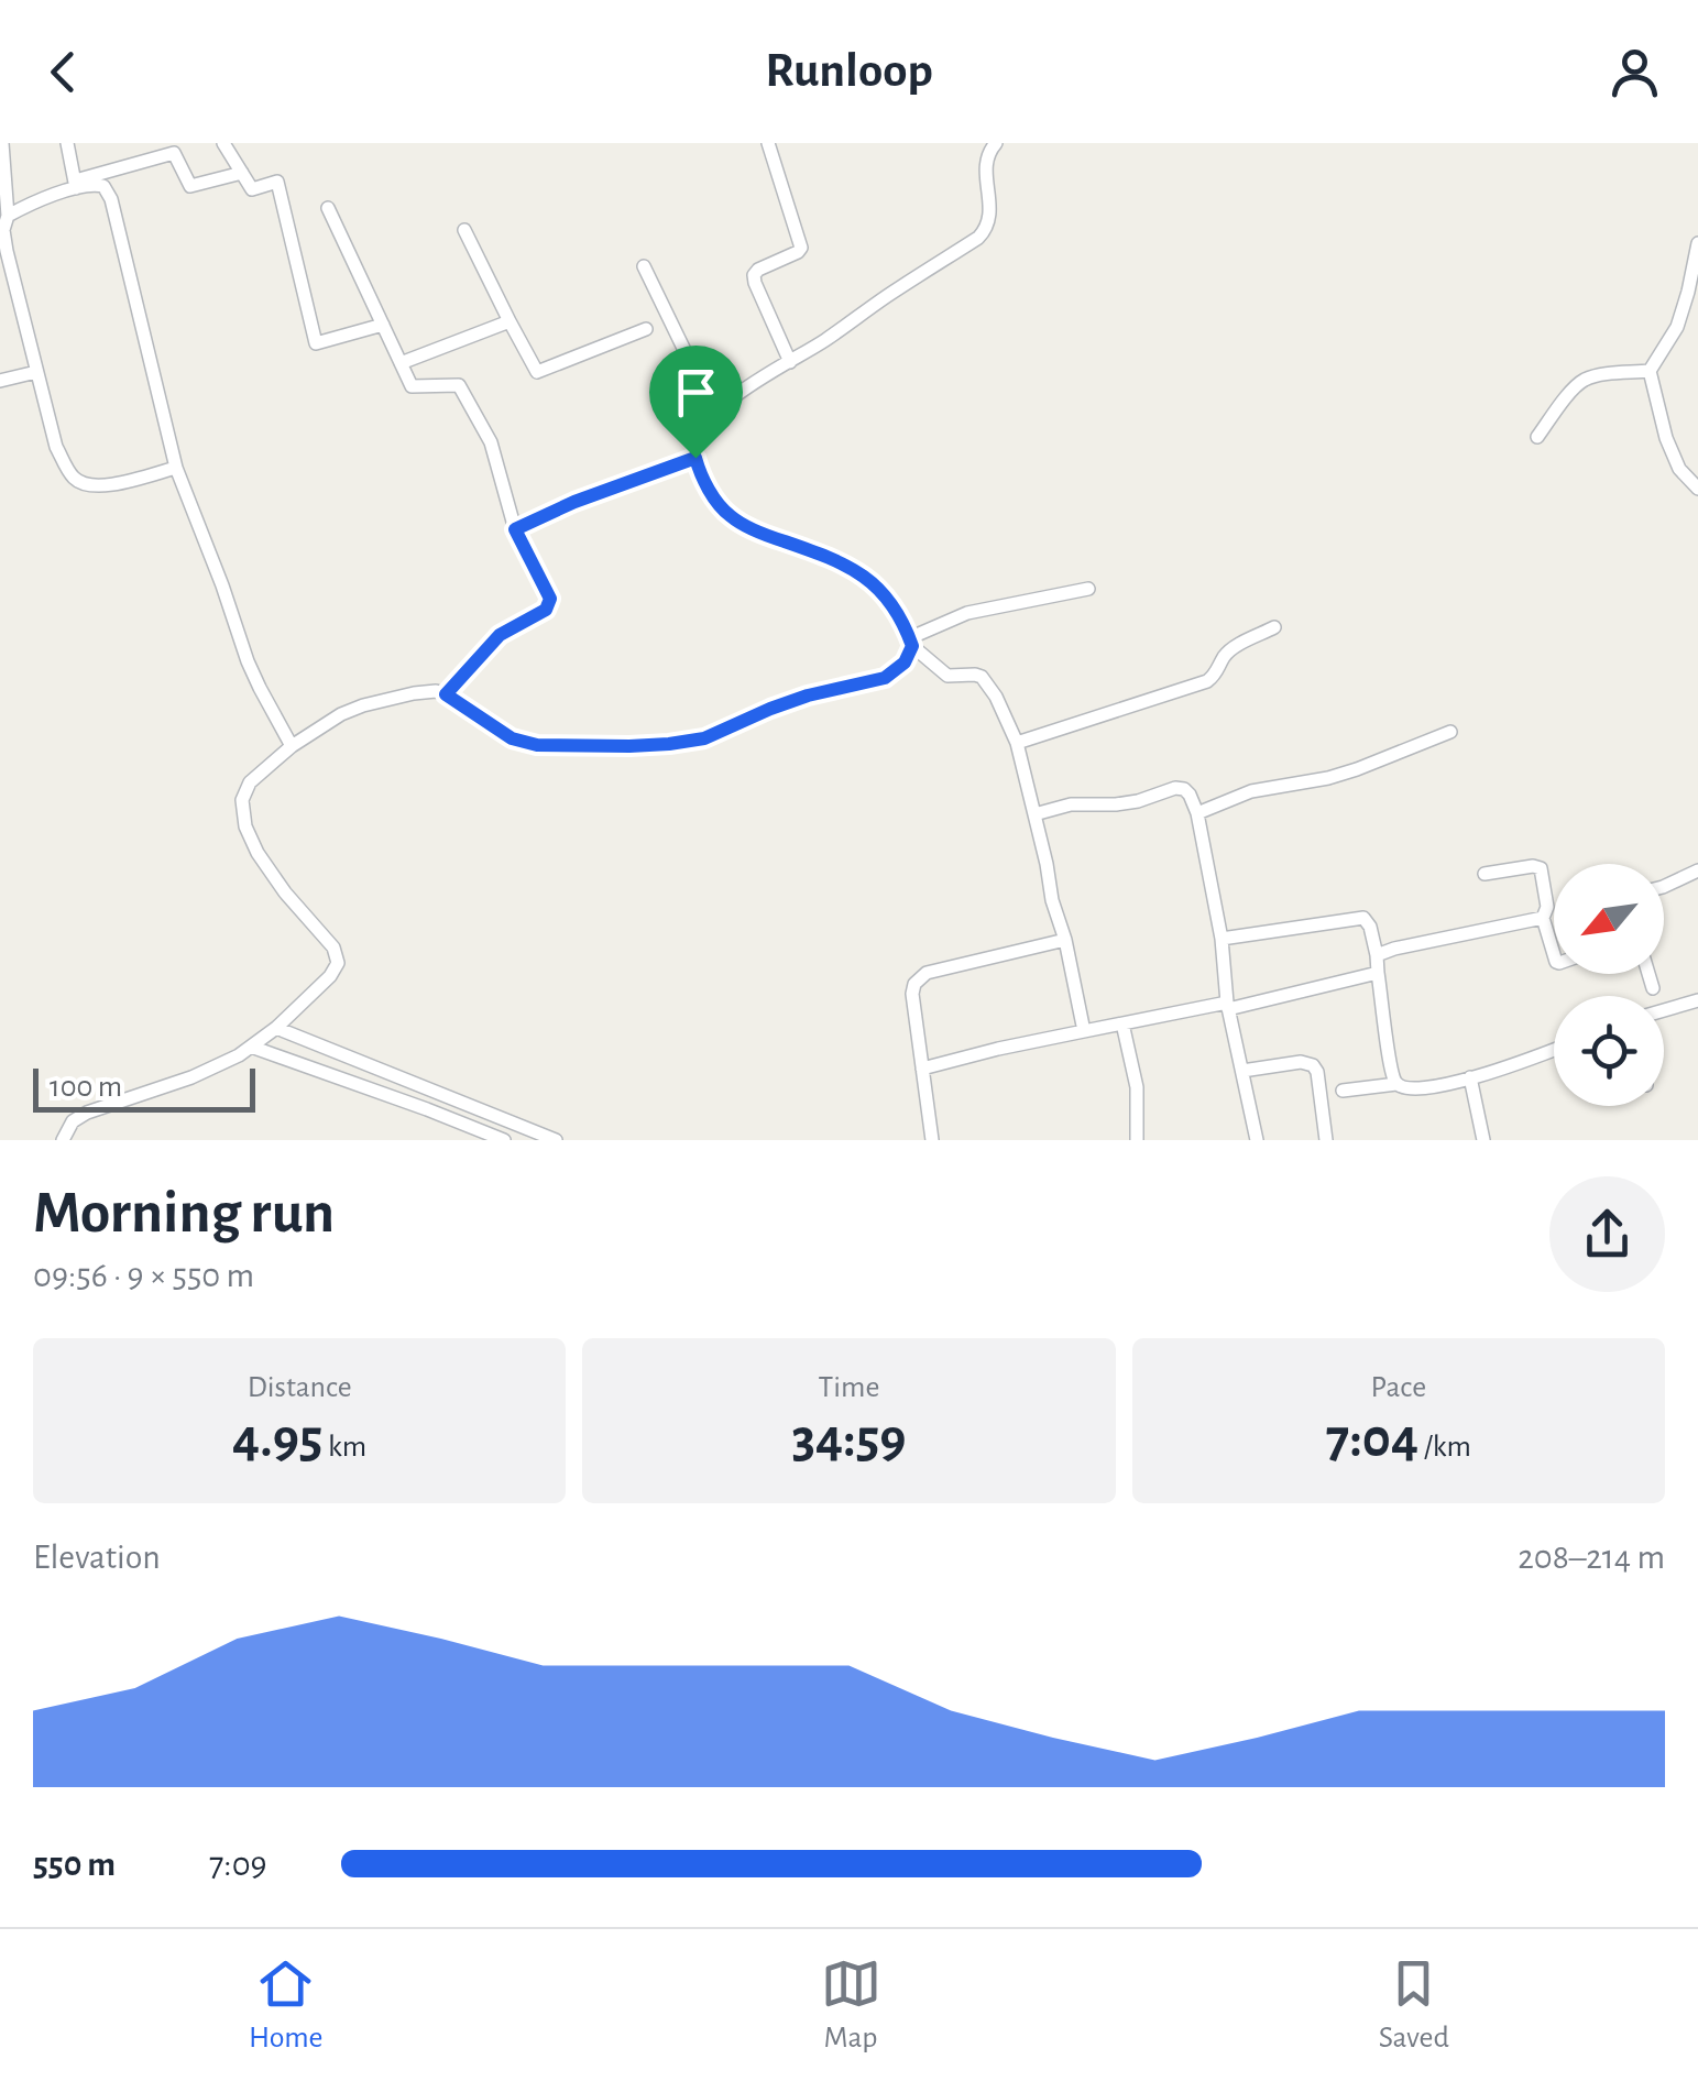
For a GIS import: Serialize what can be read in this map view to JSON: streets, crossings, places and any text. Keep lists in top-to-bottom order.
{
  "scale_bar": "100 m",
  "north": "bottom left",
  "page": {
    "header": "Runloop",
    "scale": "100 m",
    "heading": ["Morning run", "09:56 · 9 × 550 m"],
    "stats": [
      ["Distance", "4.95 km"],
      ["Time", "34:59"],
      ["Pace", "7:04 /km"]
    ],
    "chart": ["Elevation", "208–214 m"],
    "list": [
      {
        "name": "550 m",
        "note": "7:09"
      }
    ],
    "tabs": ["Home", "Map", "Saved"]
  }
}
